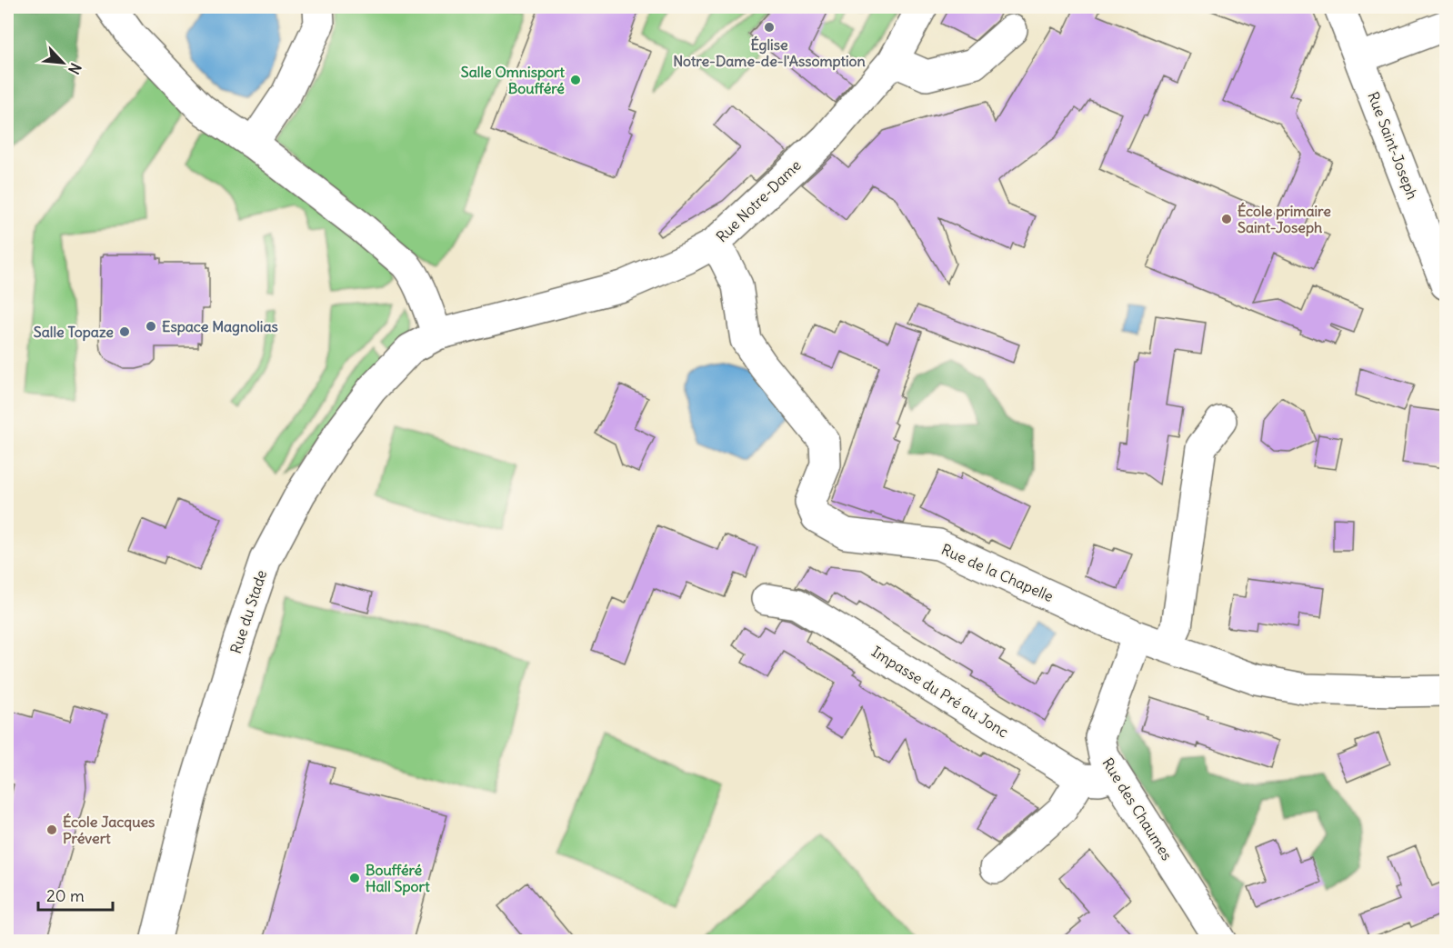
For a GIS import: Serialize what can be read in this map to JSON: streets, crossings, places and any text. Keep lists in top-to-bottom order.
{
  "streets": {
    "street": [
      "Rue Saint-Joseph",
      "Rue Notre-Dame",
      "Rue de la Chapelle",
      "Rue du Stade",
      "Impasse du Pré au Jonc",
      "Rue des Chaumes"
    ]
  },
  "crossings": [
    ["Rue Notre-Dame", "Rue de la Chapelle"],
    ["Rue Notre-Dame", "Rue du Stade"],
    ["Rue de la Chapelle", "Rue des Chaumes"]
  ],
  "places": [
    "Église Notre-Dame-de-l'Assomption",
    "Salle Omnisport Boufféré",
    "École primaire Saint-Joseph",
    "Espace Magnolias",
    "Salle Topaze",
    "École Jacques Prévert",
    "Boufféré Hall Sport"
  ],
  "scale_bar": "20 m",
  "north": "bottom right"
}
